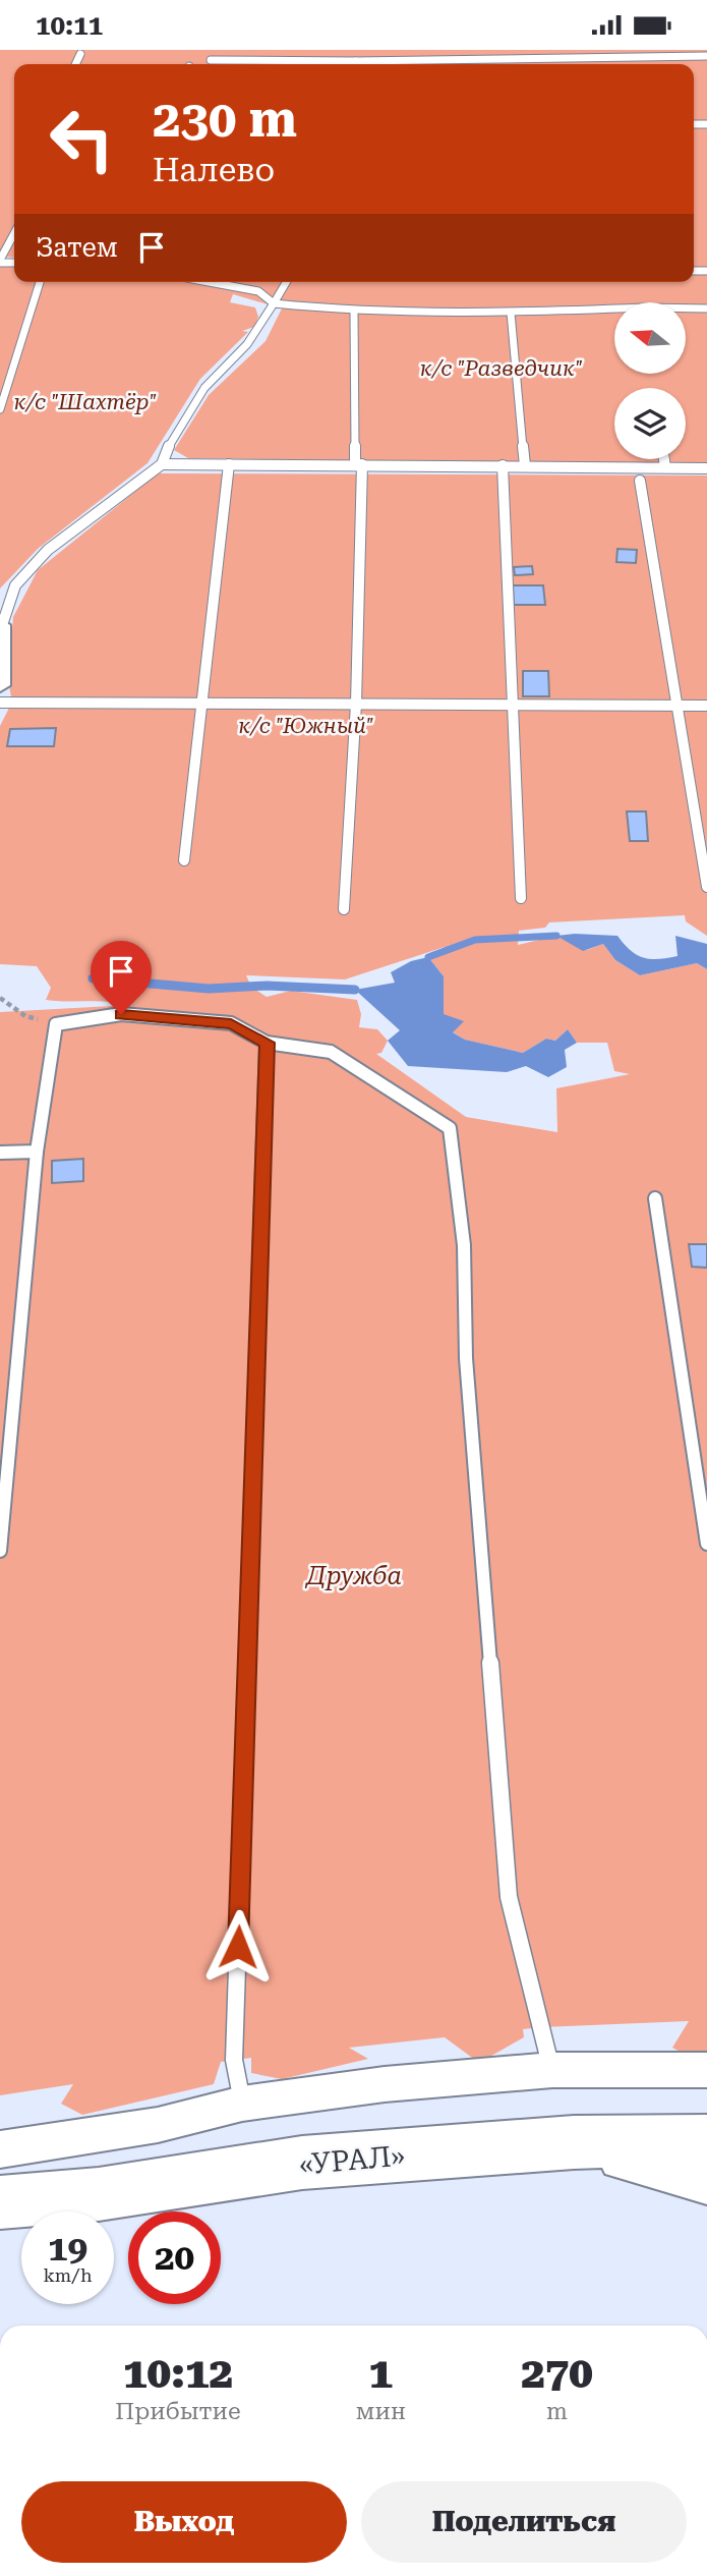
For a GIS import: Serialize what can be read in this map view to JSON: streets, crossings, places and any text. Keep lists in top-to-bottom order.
{
  "streets": {
    "highway": ["«УРАЛ»"]
  },
  "parks": [
    "к/с \"Разведчик\"",
    "к/с \"Шахтёр\"",
    "к/с \"Южный\"",
    "Дружба"
  ],
  "north": "left",
  "page": {
    "status": "10:11",
    "turn": ["230 m", "Налево"],
    "then": "Затем",
    "speed": "19 km/h",
    "limit": "20",
    "eta": [
      "10:12",
      "Прибытие",
      "1",
      "мин",
      "270",
      "m"
    ],
    "buttons": ["Выход", "Поделиться"]
  }
}
